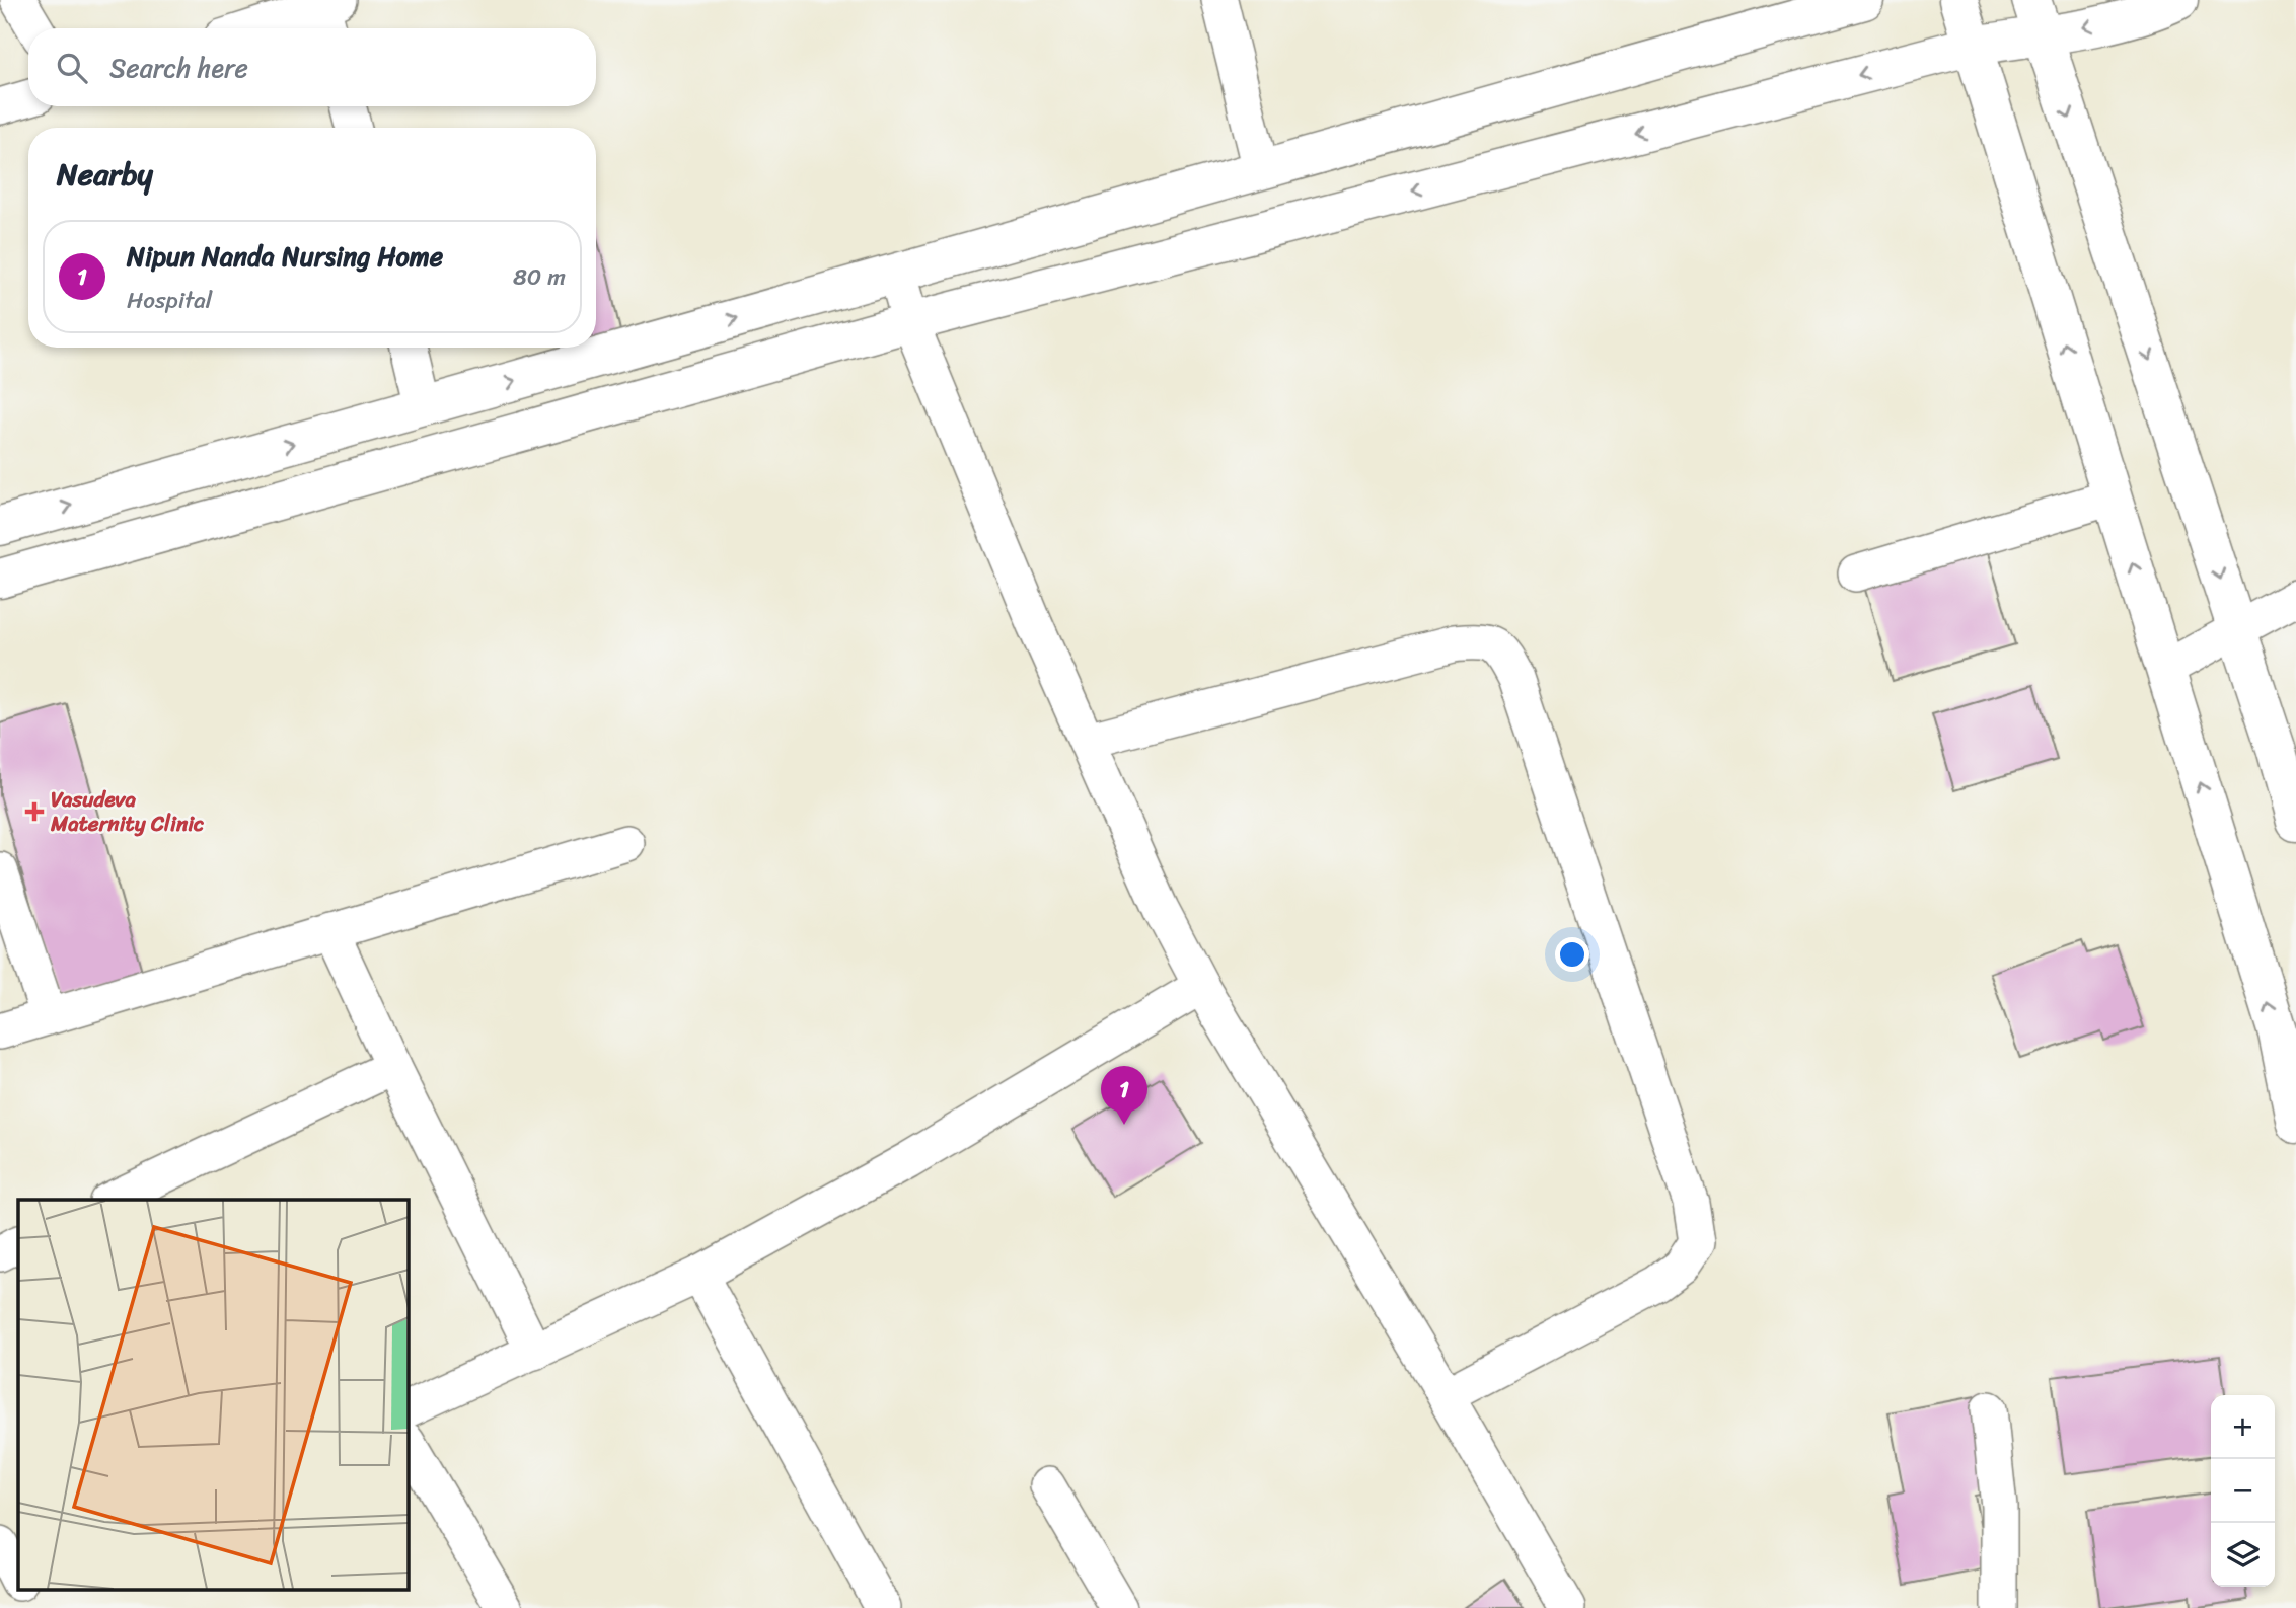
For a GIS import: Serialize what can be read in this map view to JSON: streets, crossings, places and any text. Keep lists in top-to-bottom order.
{
  "places": {
    "health": ["Vasudeva Maternity Clinic"]
  },
  "page": {
    "search": "Search here",
    "heading": "Nearby",
    "list": [
      {
        "mark": "1",
        "name": "Nipun Nanda Nursing Home",
        "note": "Hospital",
        "value": "80 m"
      }
    ],
    "pins": "1",
    "map_buttons": ["+", "−"]
  }
}
